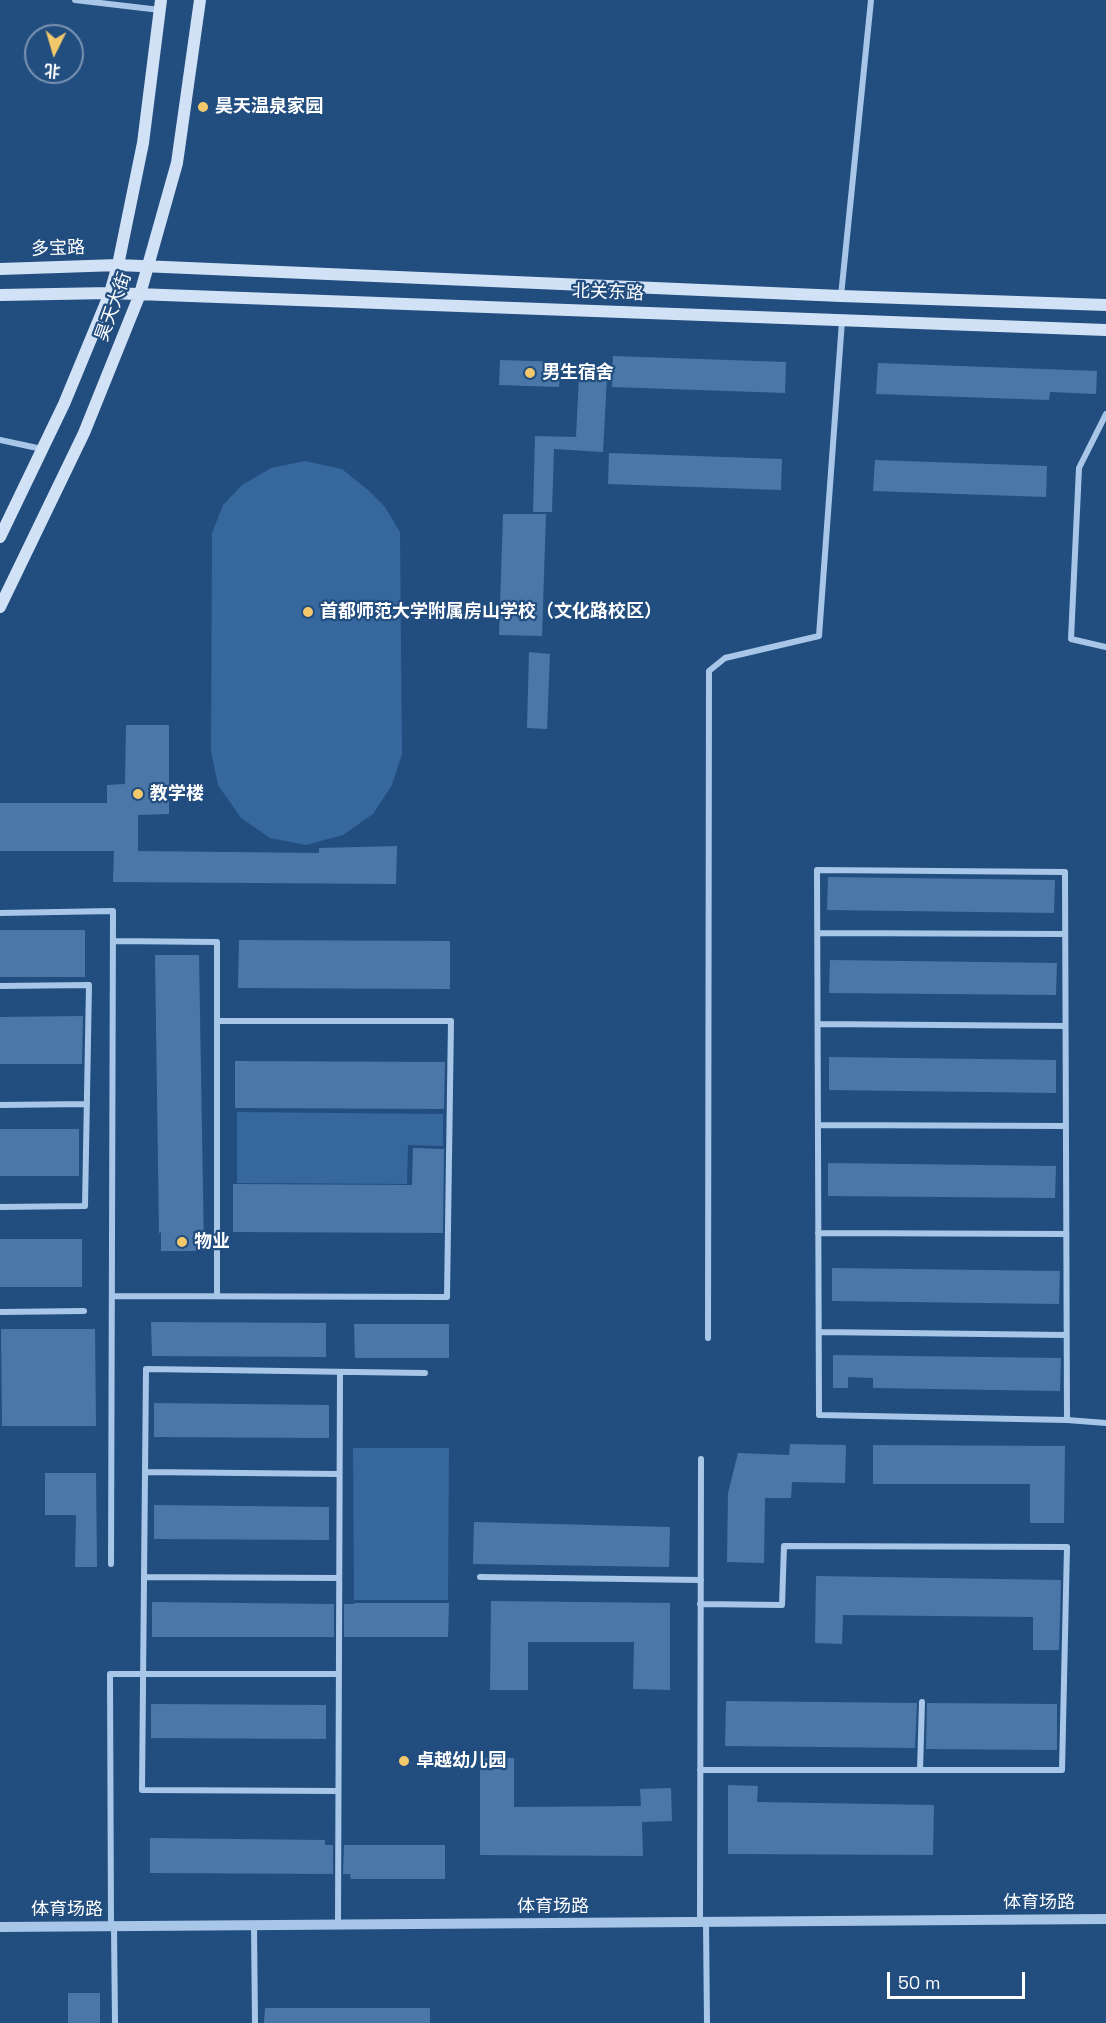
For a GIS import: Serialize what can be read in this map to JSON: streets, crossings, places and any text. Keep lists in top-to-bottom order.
{
  "streets": {
    "main road": ["多宝路", "北关东路", "昊天大街"],
    "street": ["体育场路"]
  },
  "crossings": [
    ["多宝路", "北关东路"],
    ["多宝路", "昊天大街"],
    ["北关东路", "昊天大街"]
  ],
  "places": [
    "昊天温泉家园",
    "男生宿舍",
    "首都师范大学附属房山学校（文化路校区）",
    "教学楼",
    "物业",
    "卓越幼儿园"
  ],
  "scale_bar": "50 m",
  "north": "bottom"
}
